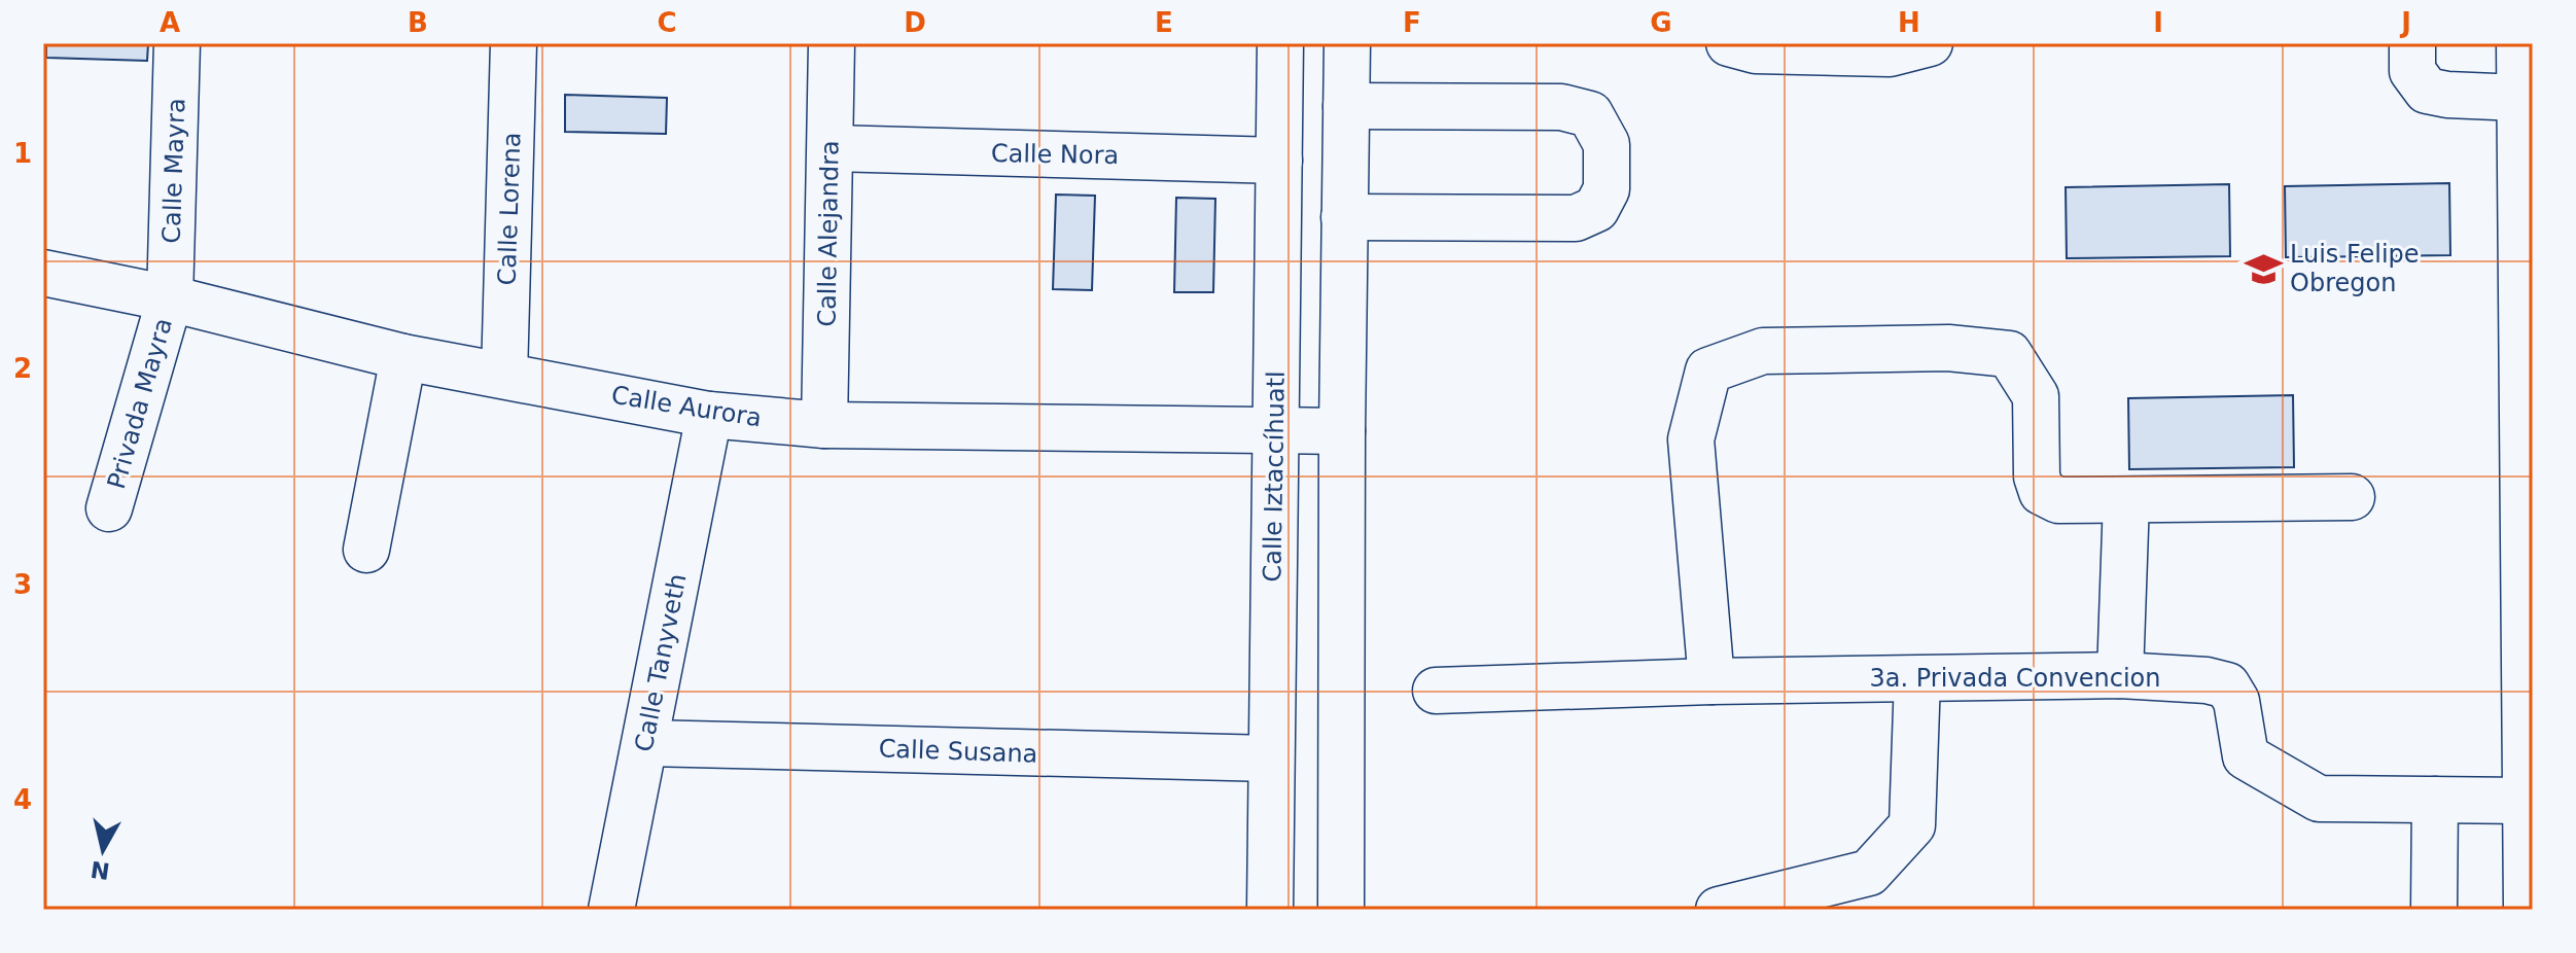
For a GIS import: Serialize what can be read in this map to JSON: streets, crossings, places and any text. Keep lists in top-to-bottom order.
{
  "streets": {
    "street": [
      "Calle Nora",
      "Calle Mayra",
      "Calle Lorena",
      "Calle Alejandra",
      "Privada Mayra",
      "Calle Aurora",
      "Calle Iztaccíhuatl",
      "Calle Tanyveth",
      "3a. Privada Convencion",
      "Calle Susana"
    ]
  },
  "crossings": [
    ["Calle Nora", "Calle Alejandra"],
    ["Calle Nora", "Calle Iztaccíhuatl"],
    ["Calle Mayra", "Privada Mayra"],
    ["Calle Mayra", "Calle Aurora"],
    ["Calle Lorena", "Calle Aurora"],
    ["Calle Alejandra", "Calle Aurora"],
    ["Privada Mayra", "Calle Aurora"],
    ["Calle Aurora", "Calle Iztaccíhuatl"],
    ["Calle Aurora", "Calle Tanyveth"],
    ["Calle Iztaccíhuatl", "Calle Susana"],
    ["Calle Tanyveth", "Calle Susana"]
  ],
  "places": {
    "school or university": ["Luis Felipe Obregon"]
  },
  "north": "bottom",
  "grid": {
    "columns": [
      "A",
      "B",
      "C",
      "D",
      "E",
      "F",
      "G",
      "H",
      "I",
      "J"
    ],
    "rows": [
      "1",
      "2",
      "3",
      "4"
    ]
  }
}
